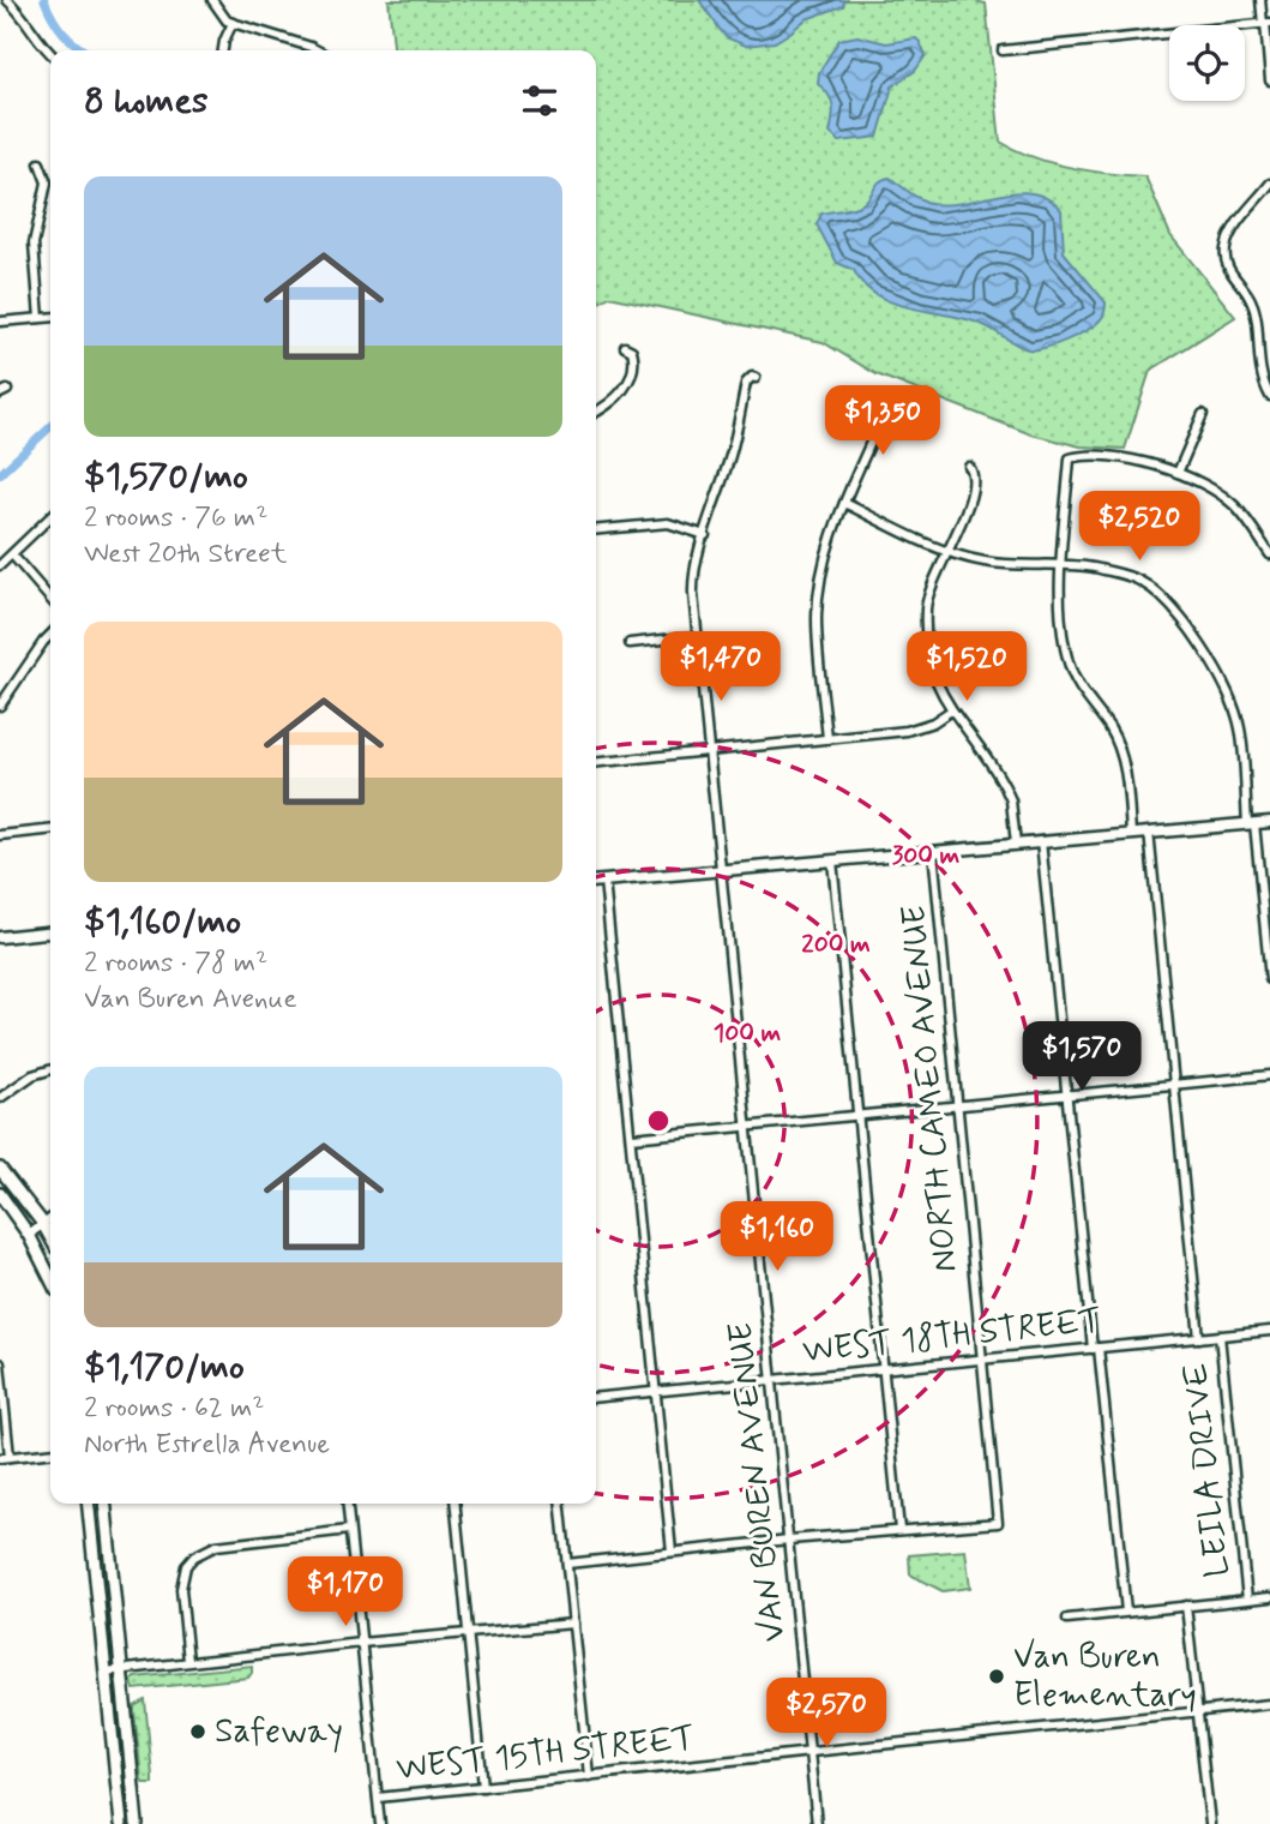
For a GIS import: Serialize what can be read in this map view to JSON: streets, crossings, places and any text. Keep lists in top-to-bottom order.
{
  "streets": {
    "street": [
      "NORTH CAMEO AVENUE",
      "WEST 18TH STREET",
      "LEILA DRIVE",
      "VAN BUREN AVENUE",
      "WEST 15TH STREET"
    ]
  },
  "crossings": [
    ["NORTH CAMEO AVENUE", "WEST 18TH STREET"],
    ["WEST 18TH STREET", "LEILA DRIVE"],
    ["WEST 18TH STREET", "VAN BUREN AVENUE"],
    ["VAN BUREN AVENUE", "WEST 15TH STREET"]
  ],
  "places": ["Van Buren Elementary", "Safeway"],
  "page": {
    "heading": "8 homes",
    "list": [
      {
        "name": "$1,570/mo",
        "note": "2 rooms · 76 m² · West 20th Street"
      },
      {
        "name": "$1,160/mo",
        "note": "2 rooms · 78 m² · Van Buren Avenue"
      },
      {
        "name": "$1,170/mo",
        "note": "2 rooms · 62 m² · North Estrella Avenue"
      }
    ],
    "price": [
      "$1,350",
      "$2,520",
      "$1,470",
      "$1,520",
      "$1,570",
      "$1,160",
      "$1,170",
      "$2,570"
    ]
  },
  "rings": ["300 m", "200 m", "100 m"]
}
